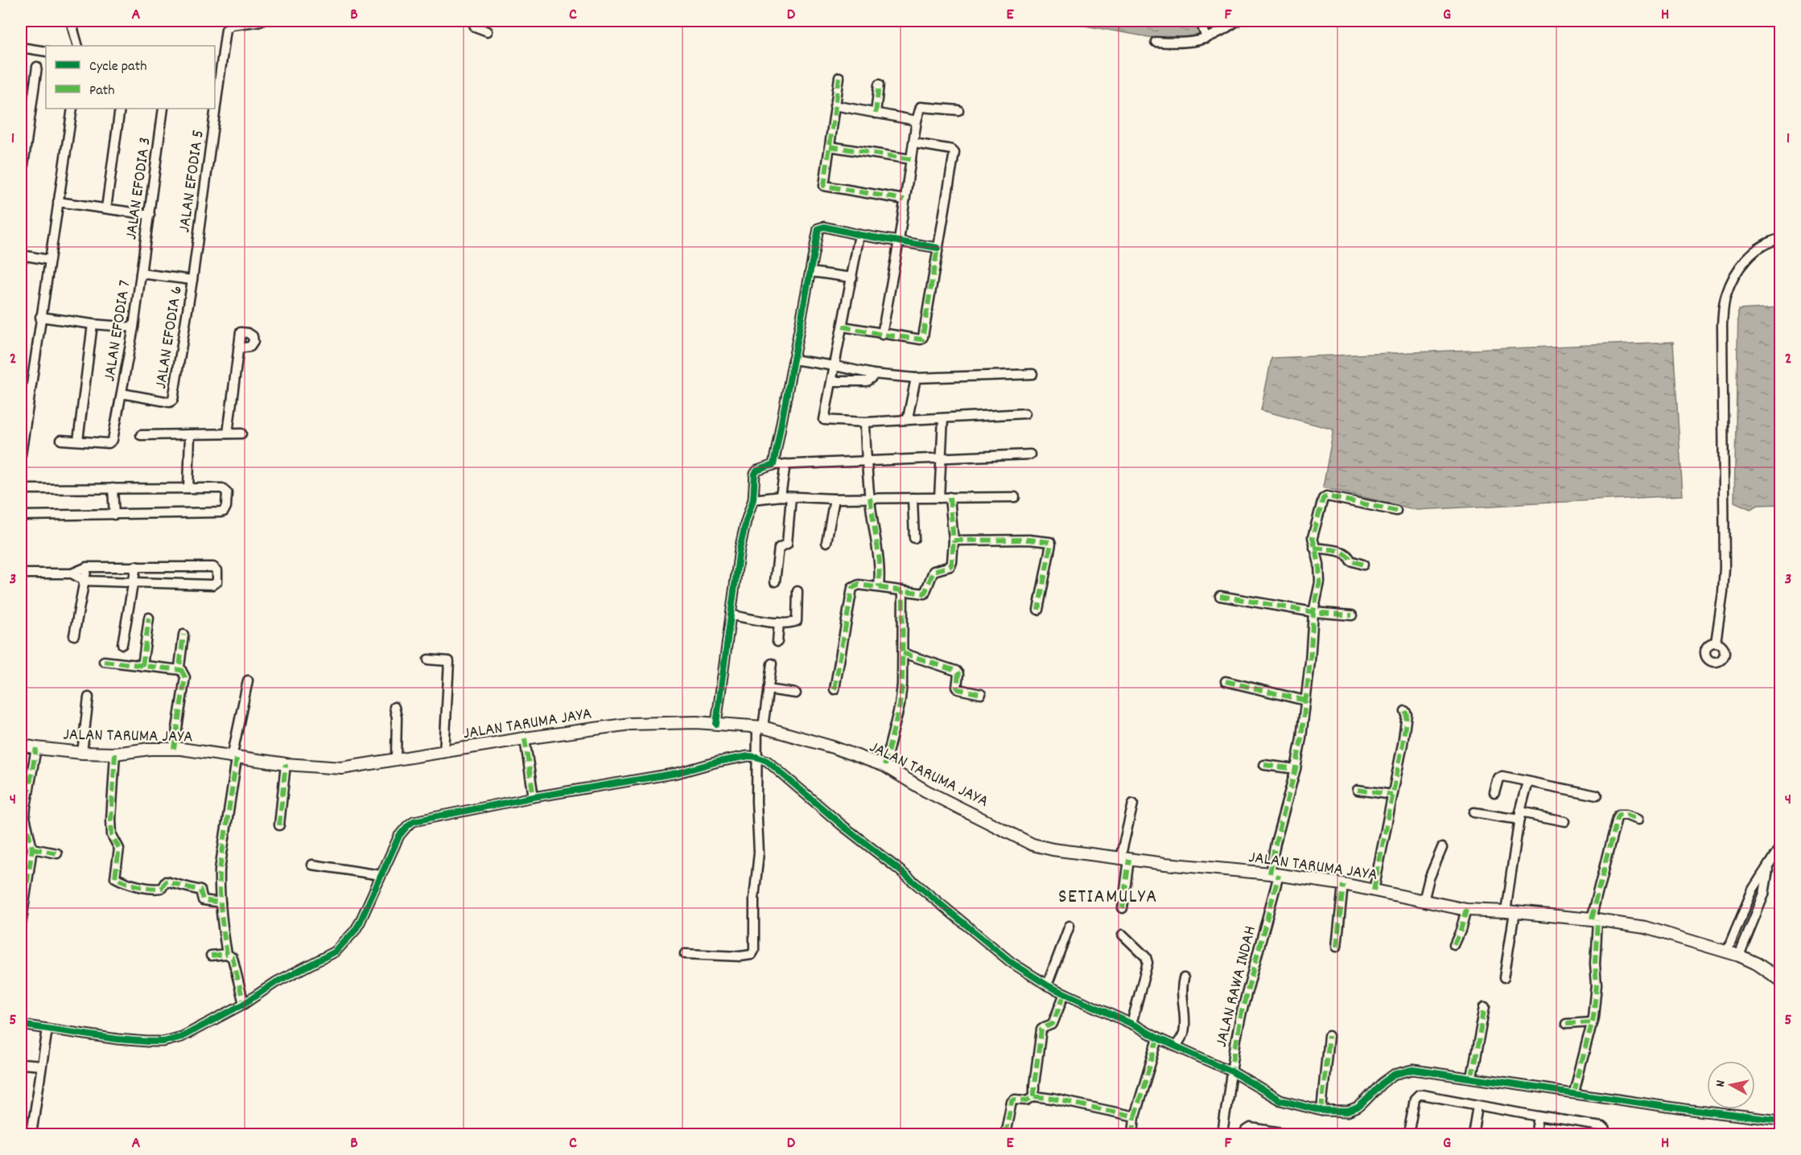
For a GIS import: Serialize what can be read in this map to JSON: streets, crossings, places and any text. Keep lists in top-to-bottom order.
{
  "streets": {
    "main road": ["JALAN TARUMA JAYA"],
    "street": [
      "JALAN EFODIA 5",
      "JALAN EFODIA 3",
      "JALAN EFODIA 7",
      "JALAN EFODIA 6",
      "JALAN RAWA INDAH"
    ]
  },
  "crossings": [
    ["JALAN EFODIA 5", "JALAN EFODIA 6"],
    ["JALAN EFODIA 3", "JALAN EFODIA 7"],
    ["JALAN EFODIA 7", "JALAN EFODIA 6"],
    ["JALAN TARUMA JAYA", "JALAN RAWA INDAH"]
  ],
  "districts": ["SETIAMULYA"],
  "legend": ["Cycle path", "Path"],
  "north": "left",
  "grid": {
    "columns": [
      "A",
      "B",
      "C",
      "D",
      "E",
      "F",
      "G",
      "H"
    ],
    "rows": [
      "1",
      "2",
      "3",
      "4",
      "5"
    ]
  }
}
